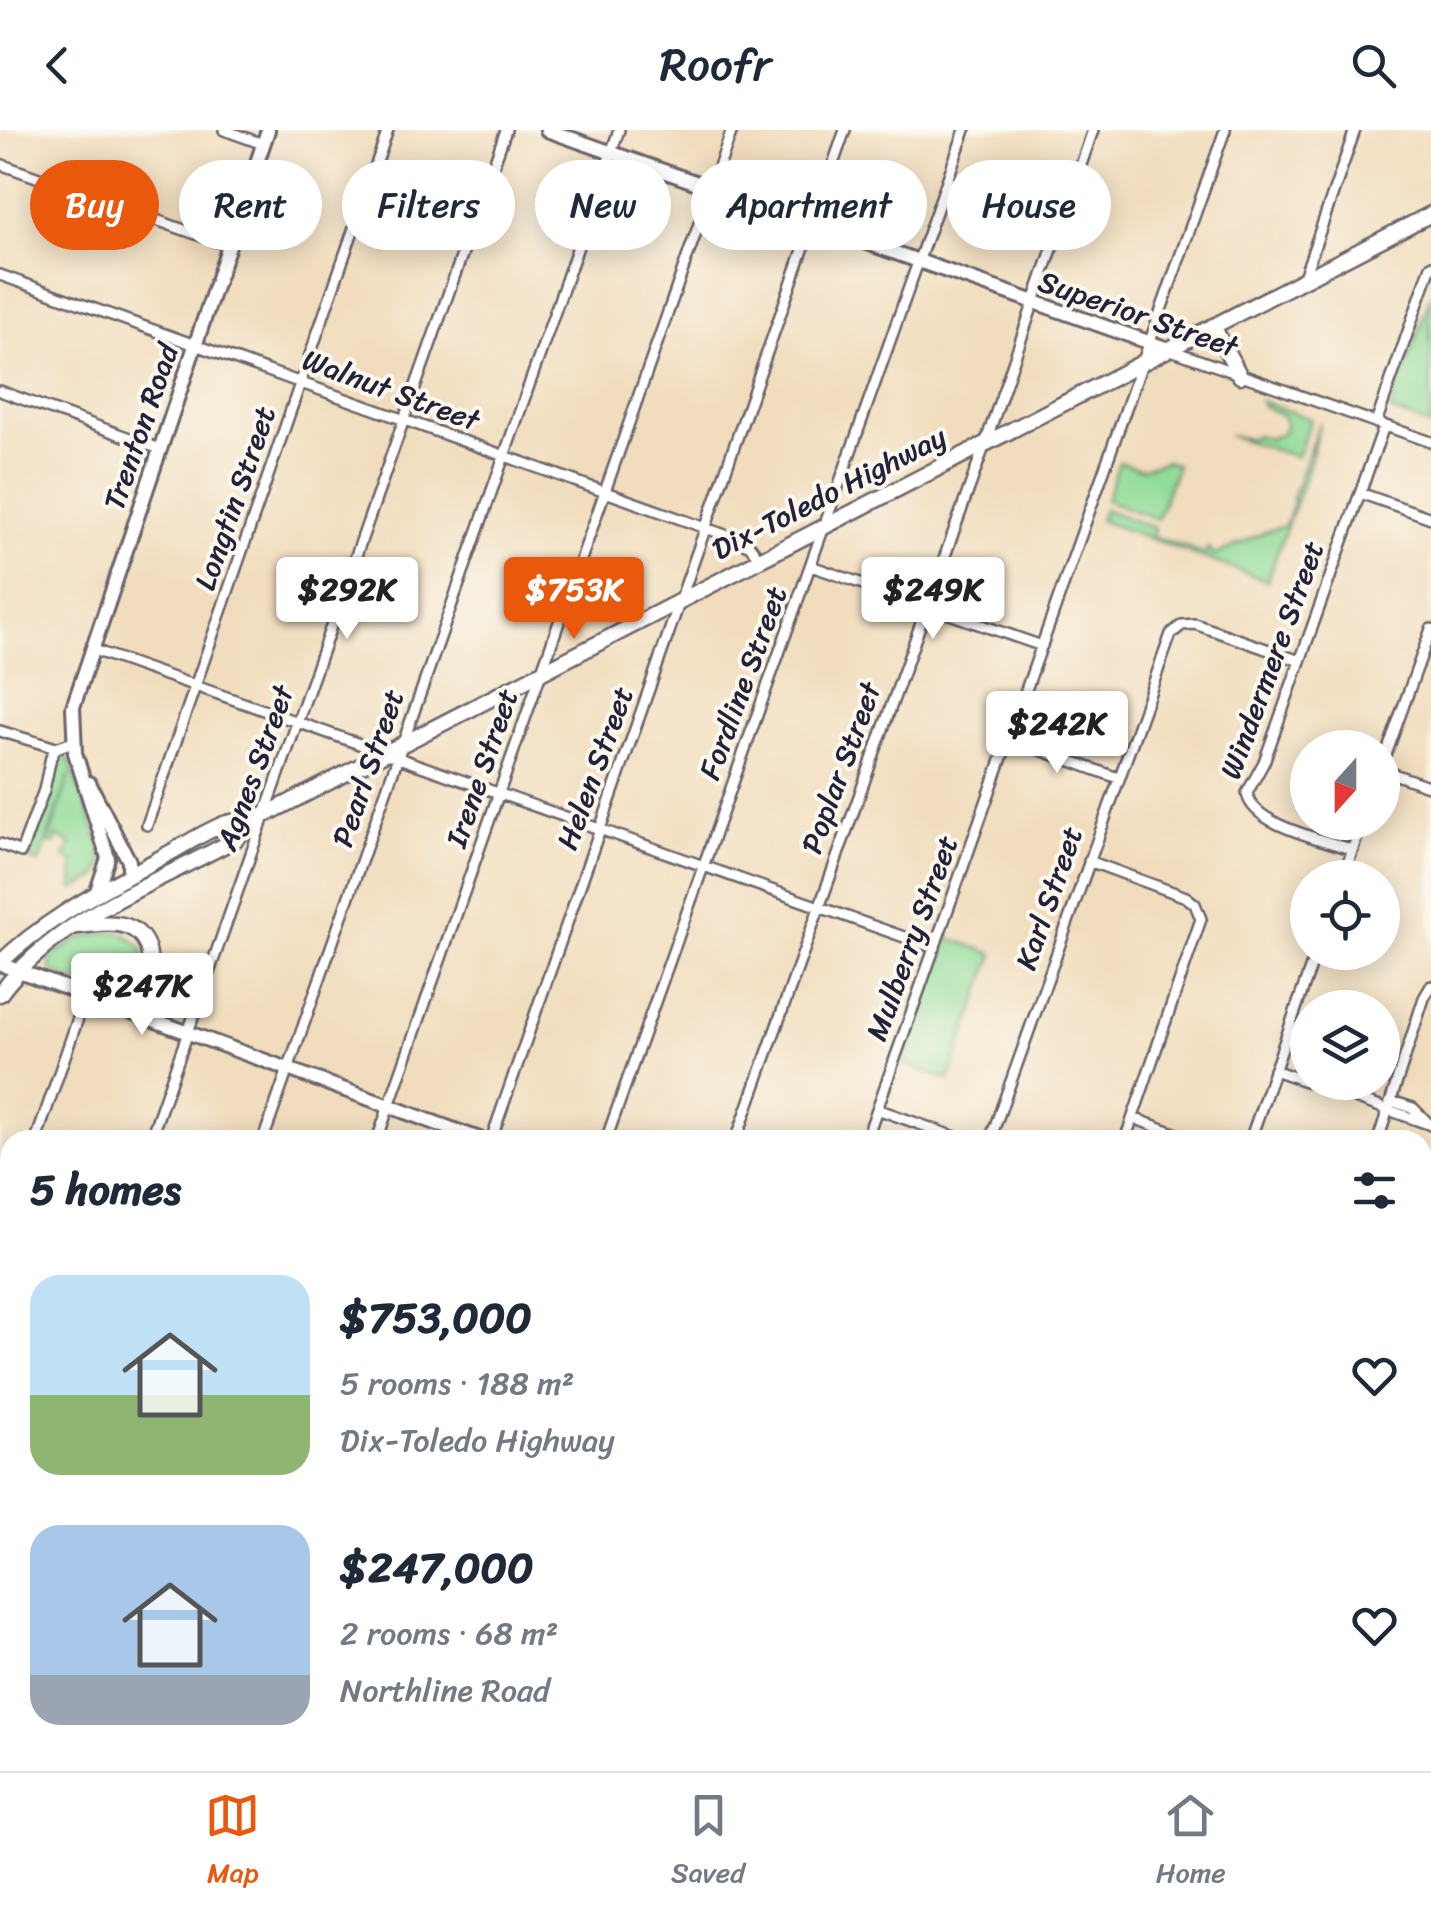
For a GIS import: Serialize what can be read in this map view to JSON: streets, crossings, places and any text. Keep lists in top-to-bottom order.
{
  "streets": {
    "main road": ["Dix-Toledo Highway"],
    "street": [
      "Superior Street",
      "Walnut Street",
      "Trenton Road",
      "Longtin Street",
      "Windermere Street",
      "Fordline Street",
      "Agnes Street",
      "Pearl Street",
      "Irene Street",
      "Helen Street",
      "Poplar Street",
      "Karl Street",
      "Mulberry Street"
    ]
  },
  "crossings": [
    ["Superior Street", "Dix-Toledo Highway"],
    ["Superior Street", "Windermere Street"],
    ["Superior Street", "Fordline Street"],
    ["Superior Street", "Pearl Street"],
    ["Superior Street", "Poplar Street"],
    ["Superior Street", "Mulberry Street"],
    ["Walnut Street", "Trenton Road"],
    ["Walnut Street", "Dix-Toledo Highway"],
    ["Walnut Street", "Longtin Street"],
    ["Walnut Street", "Agnes Street"],
    ["Walnut Street", "Pearl Street"],
    ["Walnut Street", "Irene Street"],
    ["Walnut Street", "Helen Street"],
    ["Trenton Road", "Dix-Toledo Highway"],
    ["Dix-Toledo Highway", "Fordline Street"],
    ["Dix-Toledo Highway", "Agnes Street"],
    ["Dix-Toledo Highway", "Pearl Street"],
    ["Dix-Toledo Highway", "Irene Street"],
    ["Dix-Toledo Highway", "Helen Street"],
    ["Dix-Toledo Highway", "Poplar Street"],
    ["Dix-Toledo Highway", "Mulberry Street"],
    ["Windermere Street", "Karl Street"]
  ],
  "north": "bottom",
  "page": {
    "header": "Roofr",
    "chip": [
      "Buy",
      "Rent",
      "Filters",
      "New",
      "Apartment",
      "House"
    ],
    "price": [
      "$292K",
      "$753K",
      "$249K",
      "$242K",
      "$247K"
    ],
    "heading": "5 homes",
    "list": [
      {
        "name": "$753,000",
        "note": "5 rooms · 188 m² · Dix-Toledo Highway"
      },
      {
        "name": "$247,000",
        "note": "2 rooms · 68 m² · Northline Road"
      }
    ],
    "tabs": ["Map", "Saved", "Home"]
  }
}
